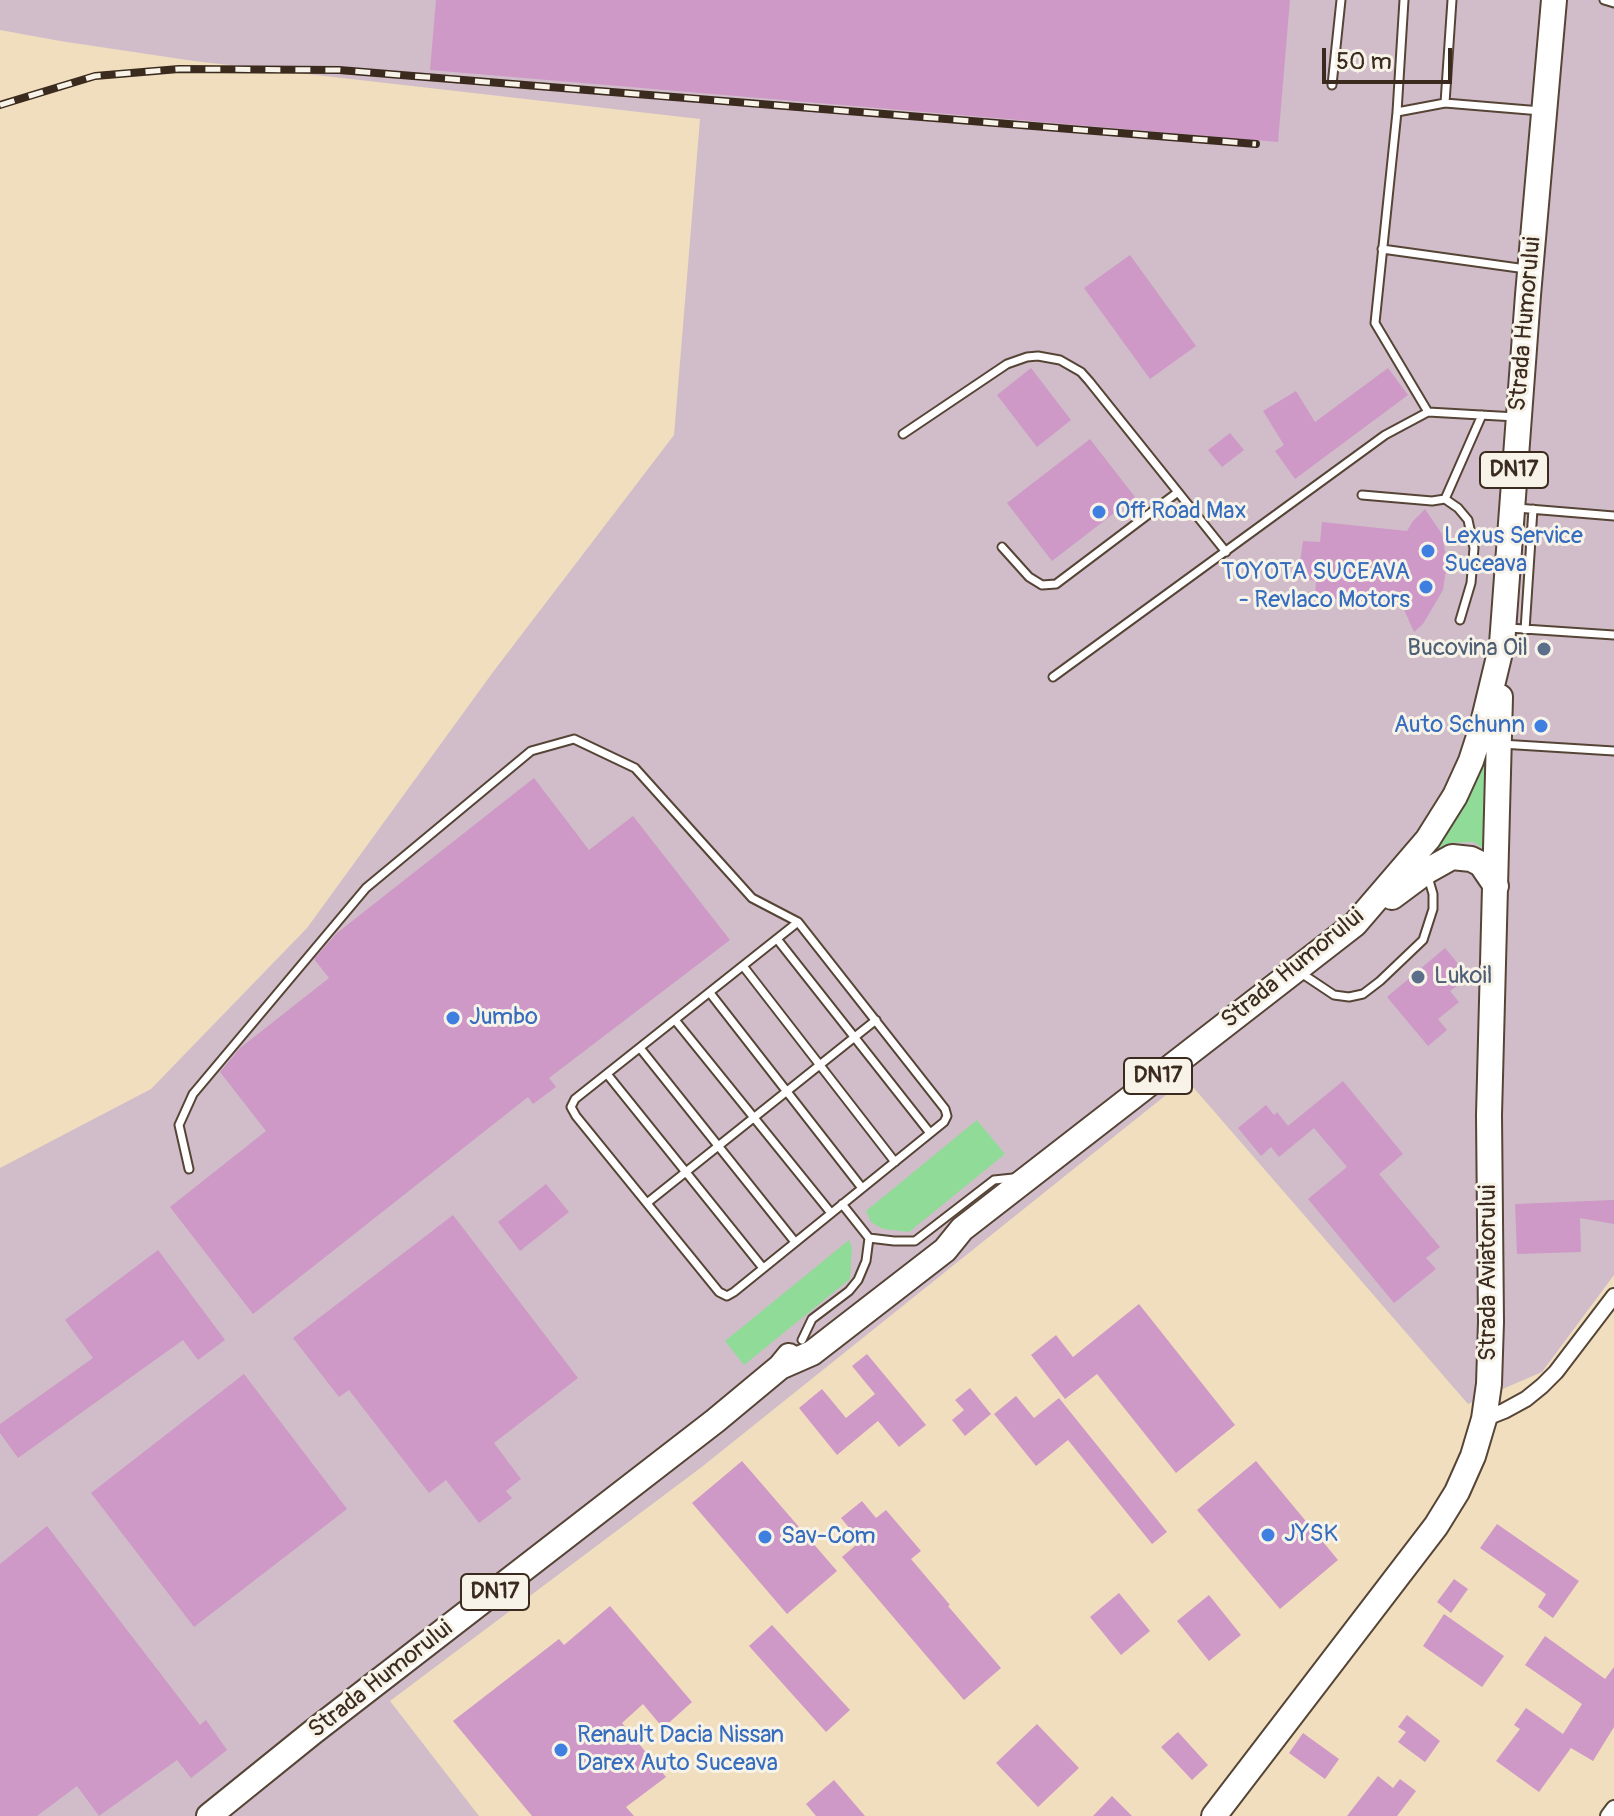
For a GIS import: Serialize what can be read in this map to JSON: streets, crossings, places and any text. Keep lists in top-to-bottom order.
{
  "streets": {
    "main road": ["Strada Humorului", "DN17", "Strada Aviatorului"]
  },
  "crossings": [
    ["Strada Humorului", "Strada Aviatorului"]
  ],
  "places": [
    "Off Road Max",
    "Lexus Service Suceava",
    "TOYOTA SUCEAVA - Revlaco Motors",
    "Bucovina Oil",
    "Auto Schunn",
    "Lukoil",
    "Jumbo",
    "JYSK",
    "Sav-Com",
    "Renault Dacia Nissan Darex Auto Suceava"
  ],
  "scale_bar": "50 m"
}
